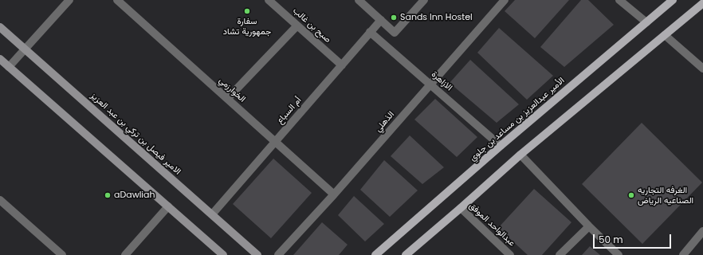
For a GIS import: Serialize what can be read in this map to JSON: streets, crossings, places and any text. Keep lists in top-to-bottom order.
{
  "streets": {
    "main road": ["الأمير عبدالعزيز بن مساعد بن جلوي", "الامير فيصل بن تركي بن عبد العزيز"],
    "street": [
      "صبح بن غالب",
      "الازاهرة",
      "الخوارزمي",
      "أم السباع",
      "الذهلي",
      "عبدالواحد الموفق"
    ]
  },
  "crossings": [
    ["صبح بن غالب", "أم السباع"],
    ["الازاهرة", "أم السباع"],
    ["الازاهرة", "الأمير عبدالعزيز بن مساعد بن جلوي"],
    ["الازاهرة", "الذهلي"],
    ["الخوارزمي", "أم السباع"],
    ["الخوارزمي", "الذهلي"],
    ["أم السباع", "الامير فيصل بن تركي بن عبد العزيز"]
  ],
  "places": [
    "سفارة جمهورية تشاد",
    "Sands Inn Hostel",
    "aDawliah",
    "الغرفه التجاريه الصناعيه الرياض"
  ],
  "scale_bar": "50 m"
}
